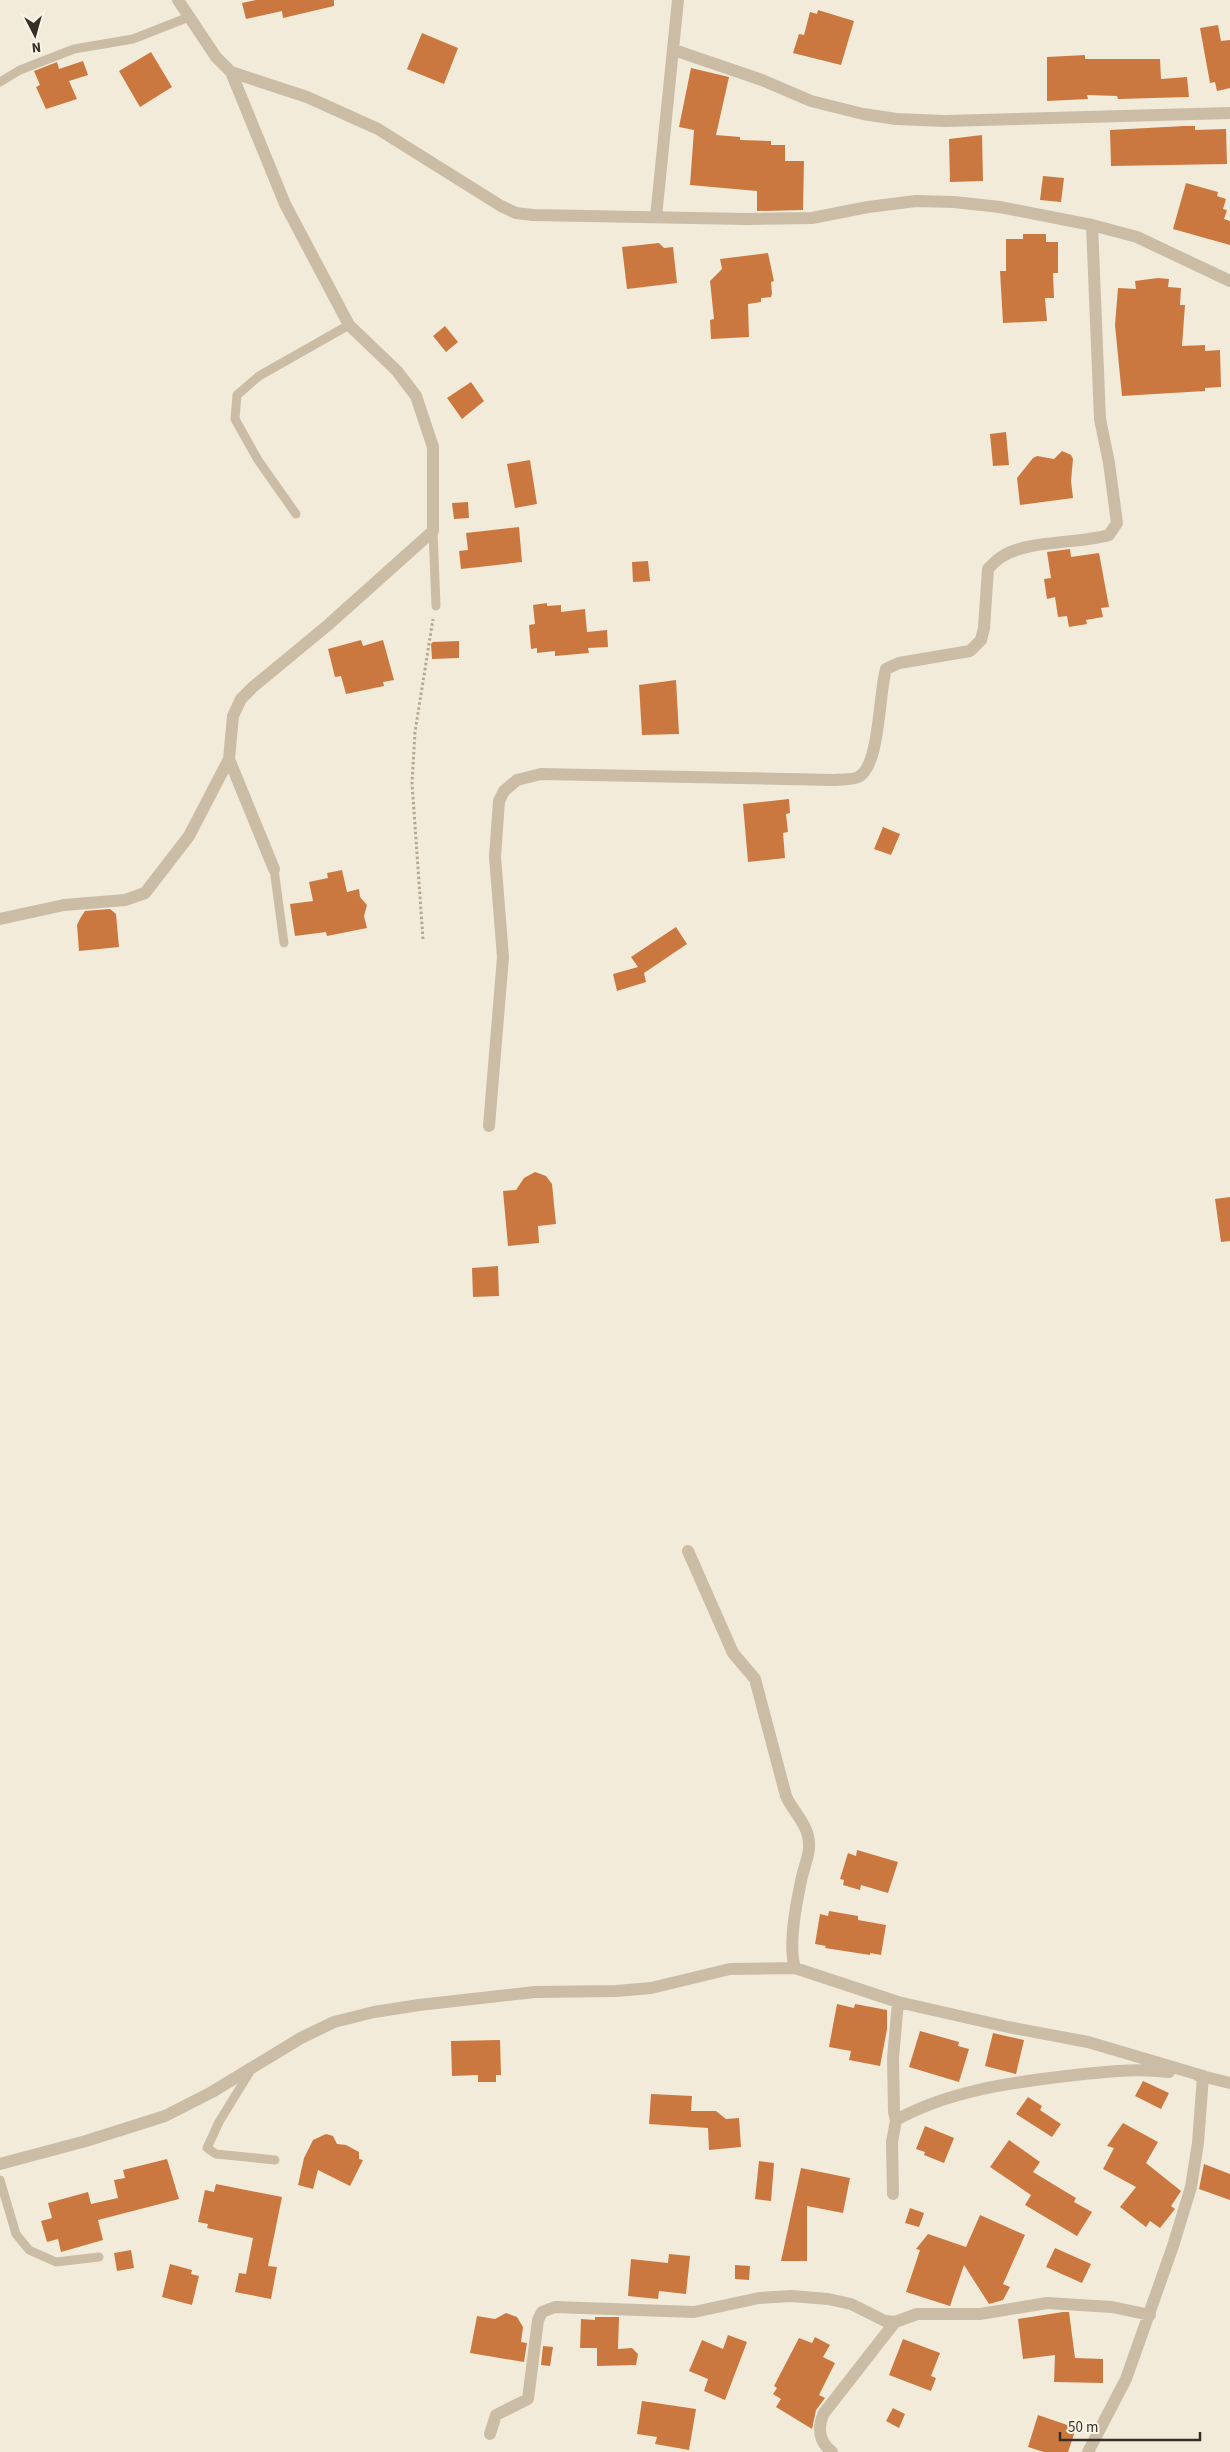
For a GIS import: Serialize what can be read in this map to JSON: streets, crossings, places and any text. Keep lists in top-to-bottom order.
{
  "scale_bar": "50 m",
  "north": "bottom"
}
